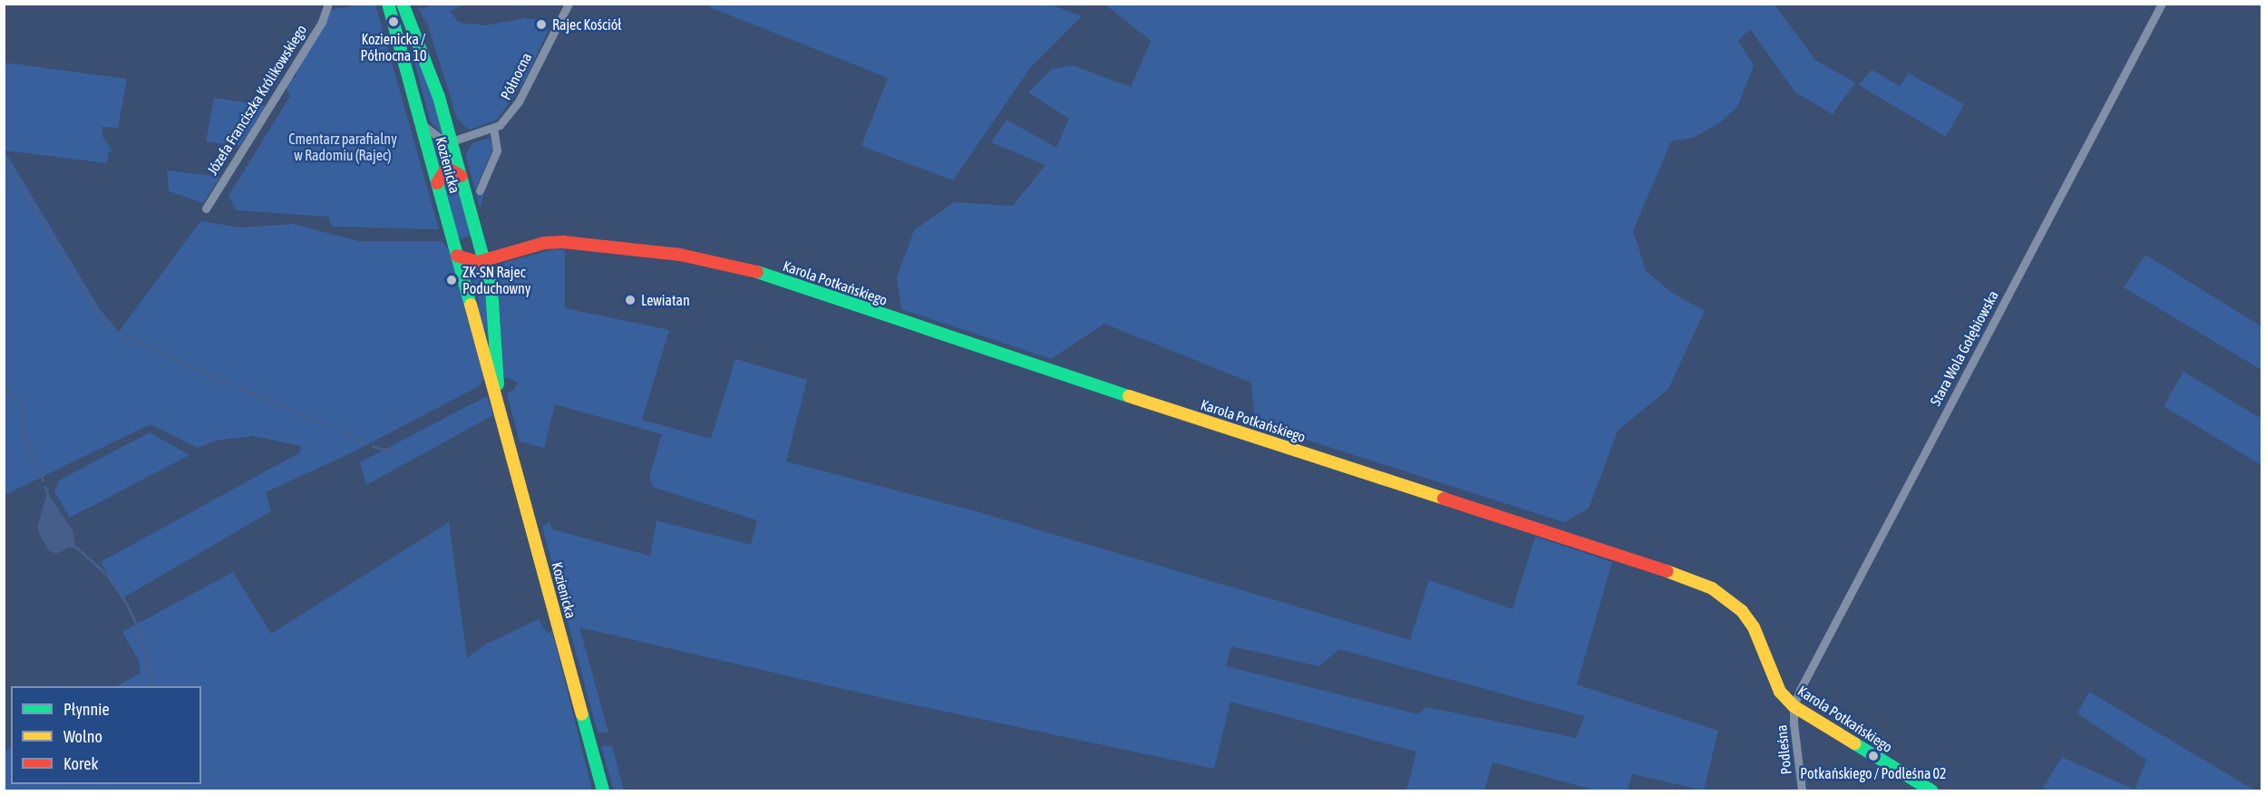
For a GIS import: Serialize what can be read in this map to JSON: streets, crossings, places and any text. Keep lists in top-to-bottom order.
{
  "streets": {
    "street": [
      "Północna",
      "Józefa Franciszka Królikowskiego",
      "Kozienicka",
      "Karola Potkańskiego",
      "Stara Wola Gołębiowska",
      "Podleśna"
    ]
  },
  "crossings": [
    ["Północna", "Kozienicka"],
    ["Kozienicka", "Karola Potkańskiego"],
    ["Karola Potkańskiego", "Stara Wola Gołębiowska"],
    ["Karola Potkańskiego", "Podleśna"],
    ["Stara Wola Gołębiowska", "Podleśna"]
  ],
  "parks": ["Cmentarz parafialny w Radomiu (Rajec)"],
  "places": [
    "Kozienicka / Północna 10",
    "Rajec Kościół",
    "ZK-SN Rajec Poduchowny",
    "Lewiatan",
    "Potkańskiego / Podleśna 02"
  ],
  "legend": ["Płynnie", "Wolno", "Korek"]
}
